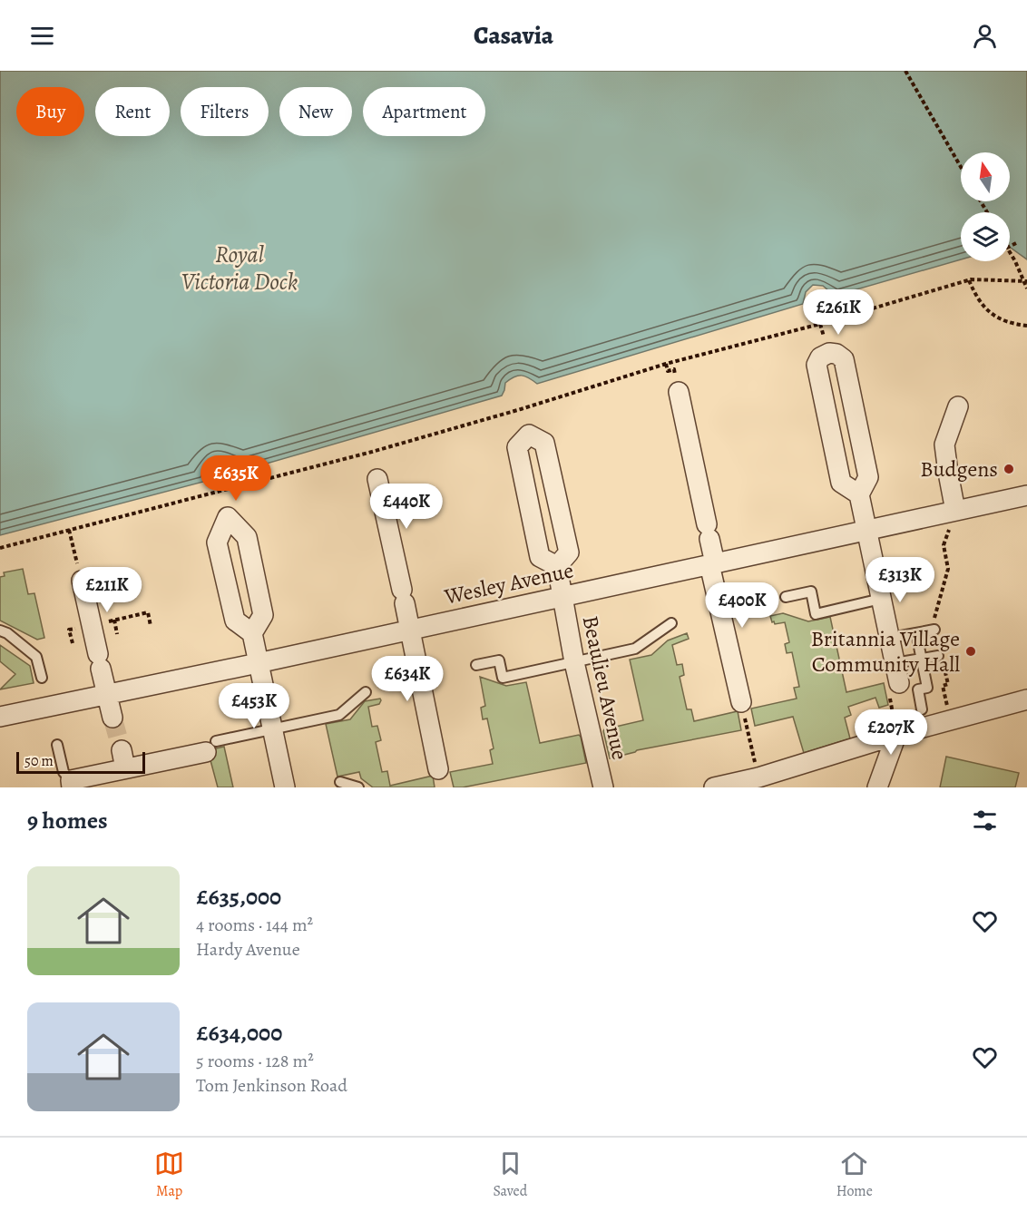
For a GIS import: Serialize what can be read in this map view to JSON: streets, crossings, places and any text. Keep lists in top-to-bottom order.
{
  "streets": {
    "street": ["Wesley Avenue", "Beaulieu Avenue"]
  },
  "crossings": [
    ["Wesley Avenue", "Beaulieu Avenue"]
  ],
  "water": ["Royal Victoria Dock"],
  "places": ["Budgens", "Britannia Village Community Hall"],
  "scale_bar": "50 m",
  "north": "top",
  "page": {
    "header": "Casavia",
    "chip": [
      "Buy",
      "Rent",
      "Filters",
      "New",
      "Apartment"
    ],
    "price": [
      "£261K",
      "£635K",
      "£440K",
      "£313K",
      "£211K",
      "£400K",
      "£634K",
      "£453K",
      "£207K"
    ],
    "scale": "50 m",
    "heading": "9 homes",
    "list": [
      {
        "name": "£635,000",
        "note": "4 rooms · 144 m² · Hardy Avenue"
      },
      {
        "name": "£634,000",
        "note": "5 rooms · 128 m² · Tom Jenkinson Road"
      }
    ],
    "tabs": ["Map", "Saved", "Home"]
  }
}
